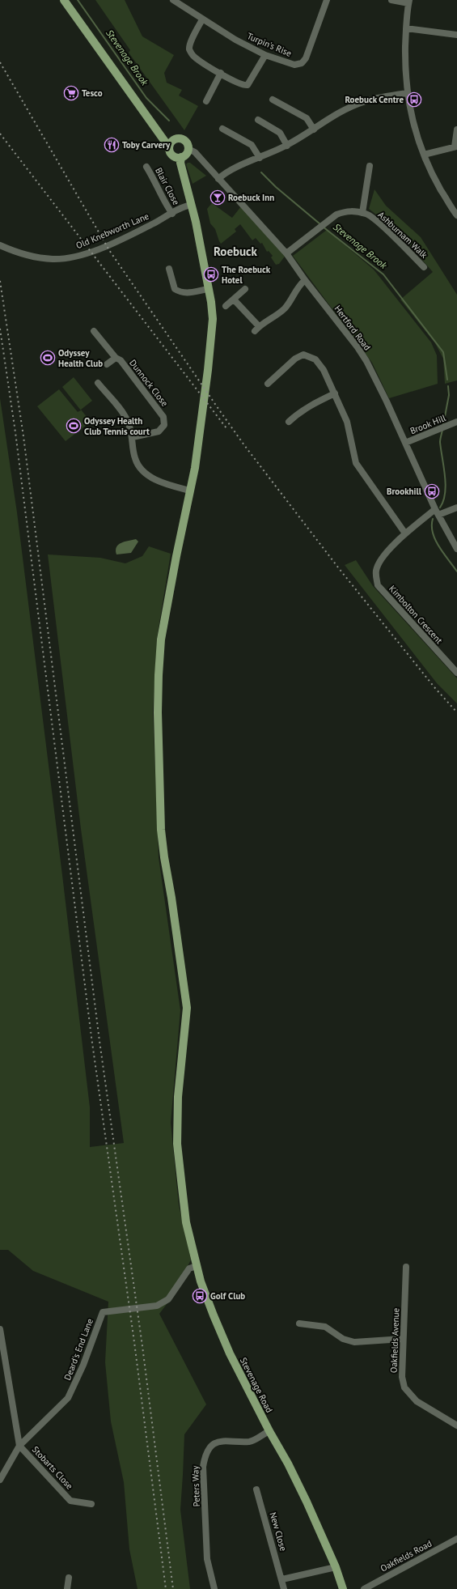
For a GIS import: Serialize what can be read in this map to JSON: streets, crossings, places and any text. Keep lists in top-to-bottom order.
{
  "streets": {
    "main road": ["Stevenage Road"],
    "street": [
      "Turpin's Rise",
      "Blair Close",
      "Old Knebworth Lane",
      "Ashburnam Walk",
      "Hertford Road",
      "Dunnock Close",
      "Brook Hill",
      "Kimbolton Crescent",
      "Oakfields Avenue",
      "Deard's End Lane",
      "Stobarts Close",
      "Peters Way",
      "New Close",
      "Oakfields Road"
    ]
  },
  "crossings": [
    ["Blair Close", "Old Knebworth Lane"],
    ["Old Knebworth Lane", "Stevenage Road"],
    ["Ashburnam Walk", "Hertford Road"],
    ["Hertford Road", "Brook Hill"],
    ["Hertford Road", "Kimbolton Crescent"],
    ["Hertford Road", "Stevenage Road"],
    ["Deard's End Lane", "Stevenage Road"],
    ["Deard's End Lane", "Stobarts Close"],
    ["Stevenage Road", "Peters Way"]
  ],
  "districts": ["Roebuck"],
  "water": ["Stevenage Brook"],
  "places": {
    "supermarket": ["Tesco"],
    "bus stop": [
      "Roebuck Centre",
      "The Roebuck Hotel",
      "Brookhill",
      "Golf Club"
    ],
    "restaurant": ["Toby Carvery"],
    "bar": ["Roebuck Inn"],
    "sports": ["Odyssey Health Club", "Odyssey Health Club Tennis court"]
  }
}
